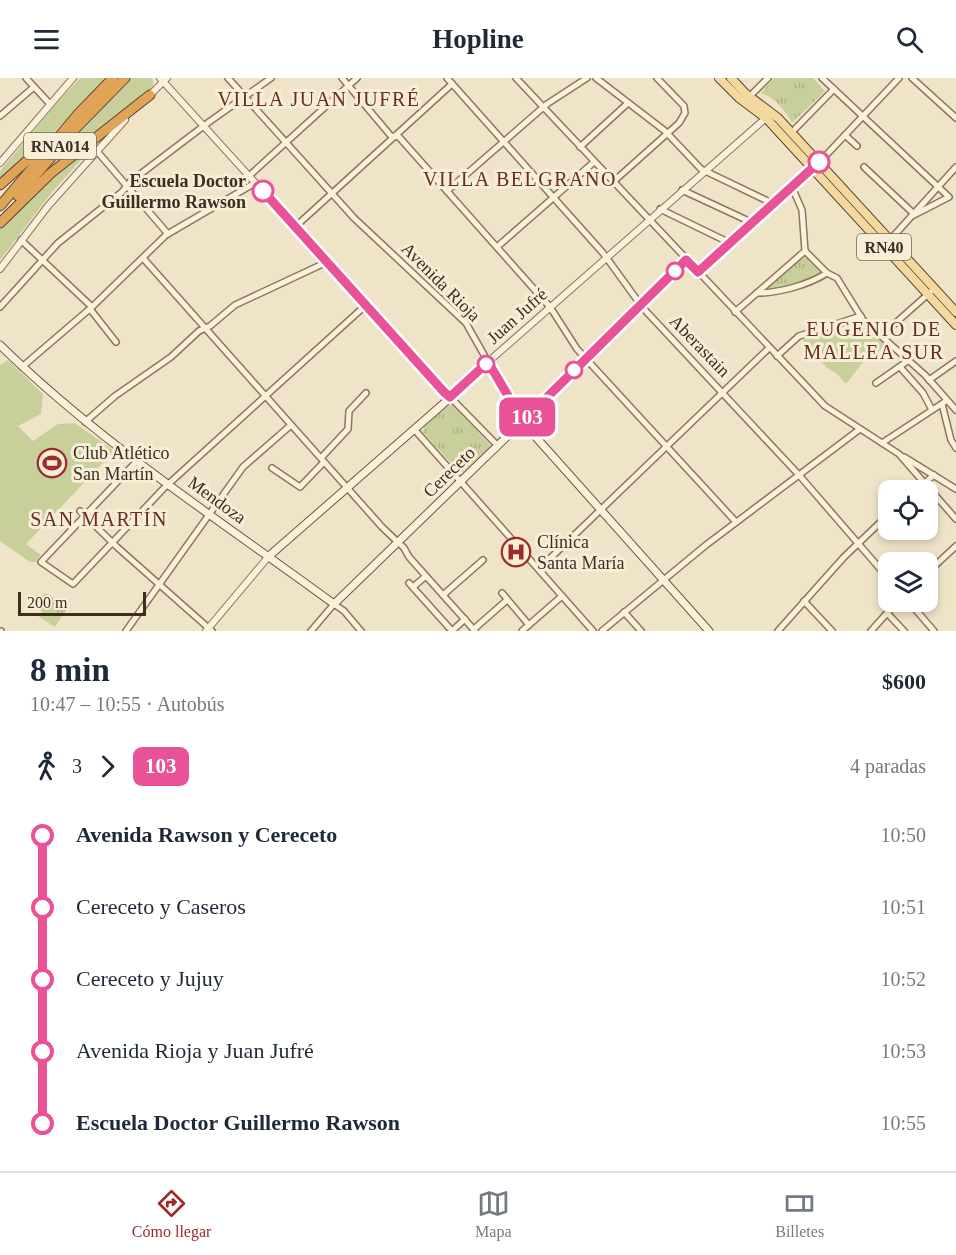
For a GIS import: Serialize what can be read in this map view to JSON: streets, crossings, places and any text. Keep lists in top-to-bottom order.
{
  "streets": {
    "highway": ["RNA014"],
    "main road": [
      "RN40",
      "Avenida Rioja",
      "Juan Jufré",
      "Cereceto",
      "Mendoza"
    ],
    "street": ["Aberastain"]
  },
  "crossings": [
    ["RN40", "Juan Jufré"],
    ["Avenida Rioja", "Juan Jufré"],
    ["Avenida Rioja", "Cereceto"],
    ["Juan Jufré", "Aberastain"],
    ["Juan Jufré", "Mendoza"],
    ["Aberastain", "Cereceto"],
    ["Cereceto", "Mendoza"]
  ],
  "districts": [
    "VILLA JUAN JUFRÉ",
    "VILLA BELGRANO",
    "EUGENIO DE MALLEA SUR",
    "SAN MARTÍN"
  ],
  "places": {
    "other": ["Escuela Doctor Guillermo Rawson"],
    "sports": ["Club Atlético San Martín"],
    "hospital": ["Clínica Santa María"]
  },
  "lines": ["bus line 103"],
  "scale_bar": "200 m",
  "page": {
    "header": "Hopline",
    "on_map": "103",
    "scale": "200 m",
    "heading": ["8 min", "10:47 – 10:55 · Autobús", "$600"],
    "legs": ["3", "103", "4 paradas"],
    "list": [
      {
        "name": "Avenida Rawson y Cereceto",
        "value": "10:50"
      },
      {
        "name": "Cereceto y Caseros",
        "value": "10:51"
      },
      {
        "name": "Cereceto y Jujuy",
        "value": "10:52"
      },
      {
        "name": "Avenida Rioja y Juan Jufré",
        "value": "10:53"
      },
      {
        "name": "Escuela Doctor Guillermo Rawson",
        "value": "10:55"
      }
    ],
    "tabs": ["Cómo llegar", "Mapa", "Billetes"]
  }
}
